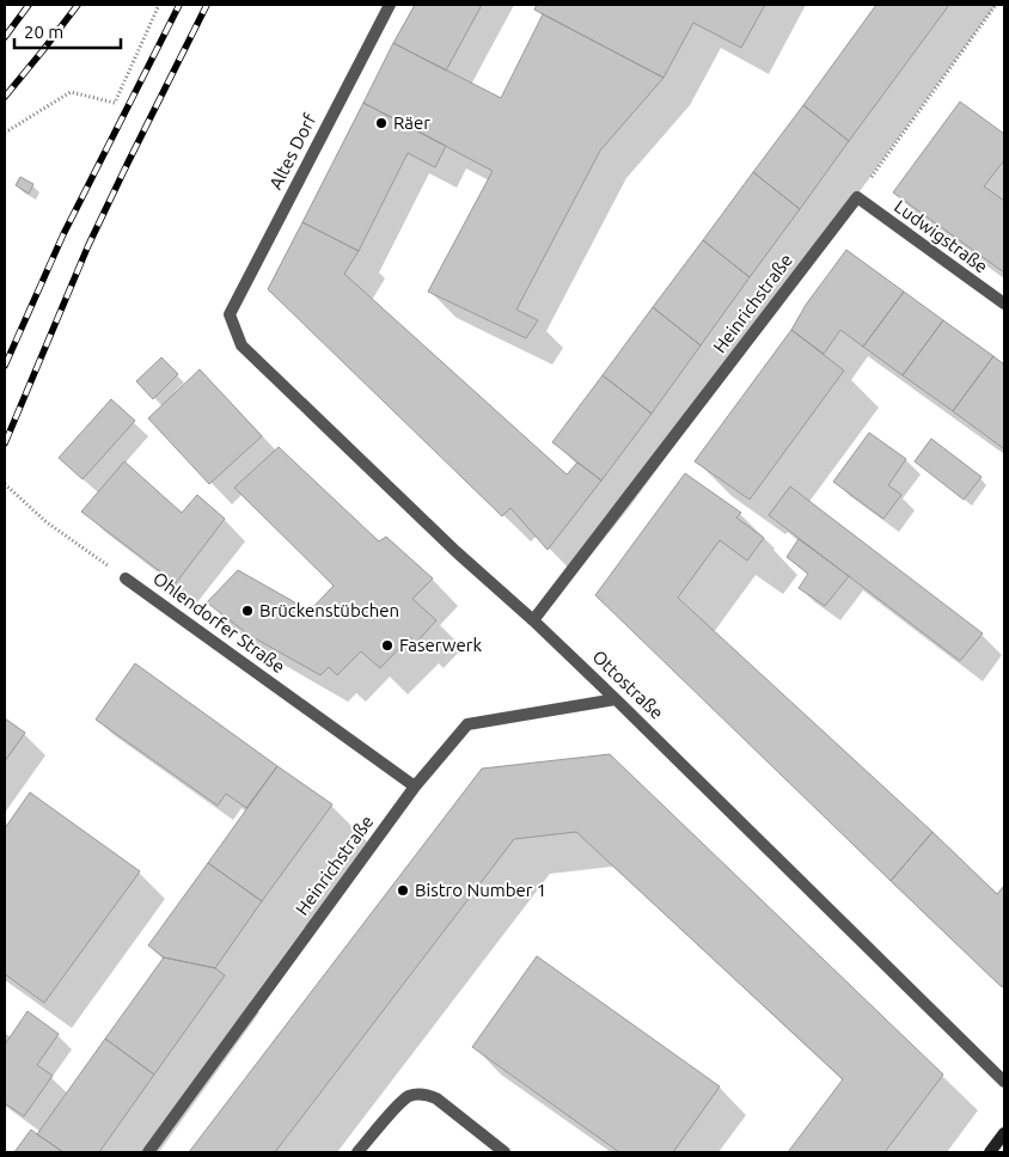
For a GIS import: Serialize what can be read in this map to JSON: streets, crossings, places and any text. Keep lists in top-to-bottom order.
{
  "streets": {
    "street": [
      "Altes Dorf",
      "Ludwigstraße",
      "Heinrichstraße",
      "Ohlendorfer Straße",
      "Ottostraße"
    ]
  },
  "crossings": [
    ["Altes Dorf", "Ottostraße"],
    ["Ludwigstraße", "Heinrichstraße"],
    ["Heinrichstraße", "Ohlendorfer Straße"],
    ["Heinrichstraße", "Ottostraße"]
  ],
  "places": [
    "Räer",
    "Brückenstübchen",
    "Faserwerk",
    "Bistro Number 1"
  ],
  "scale_bar": "20 m"
}
